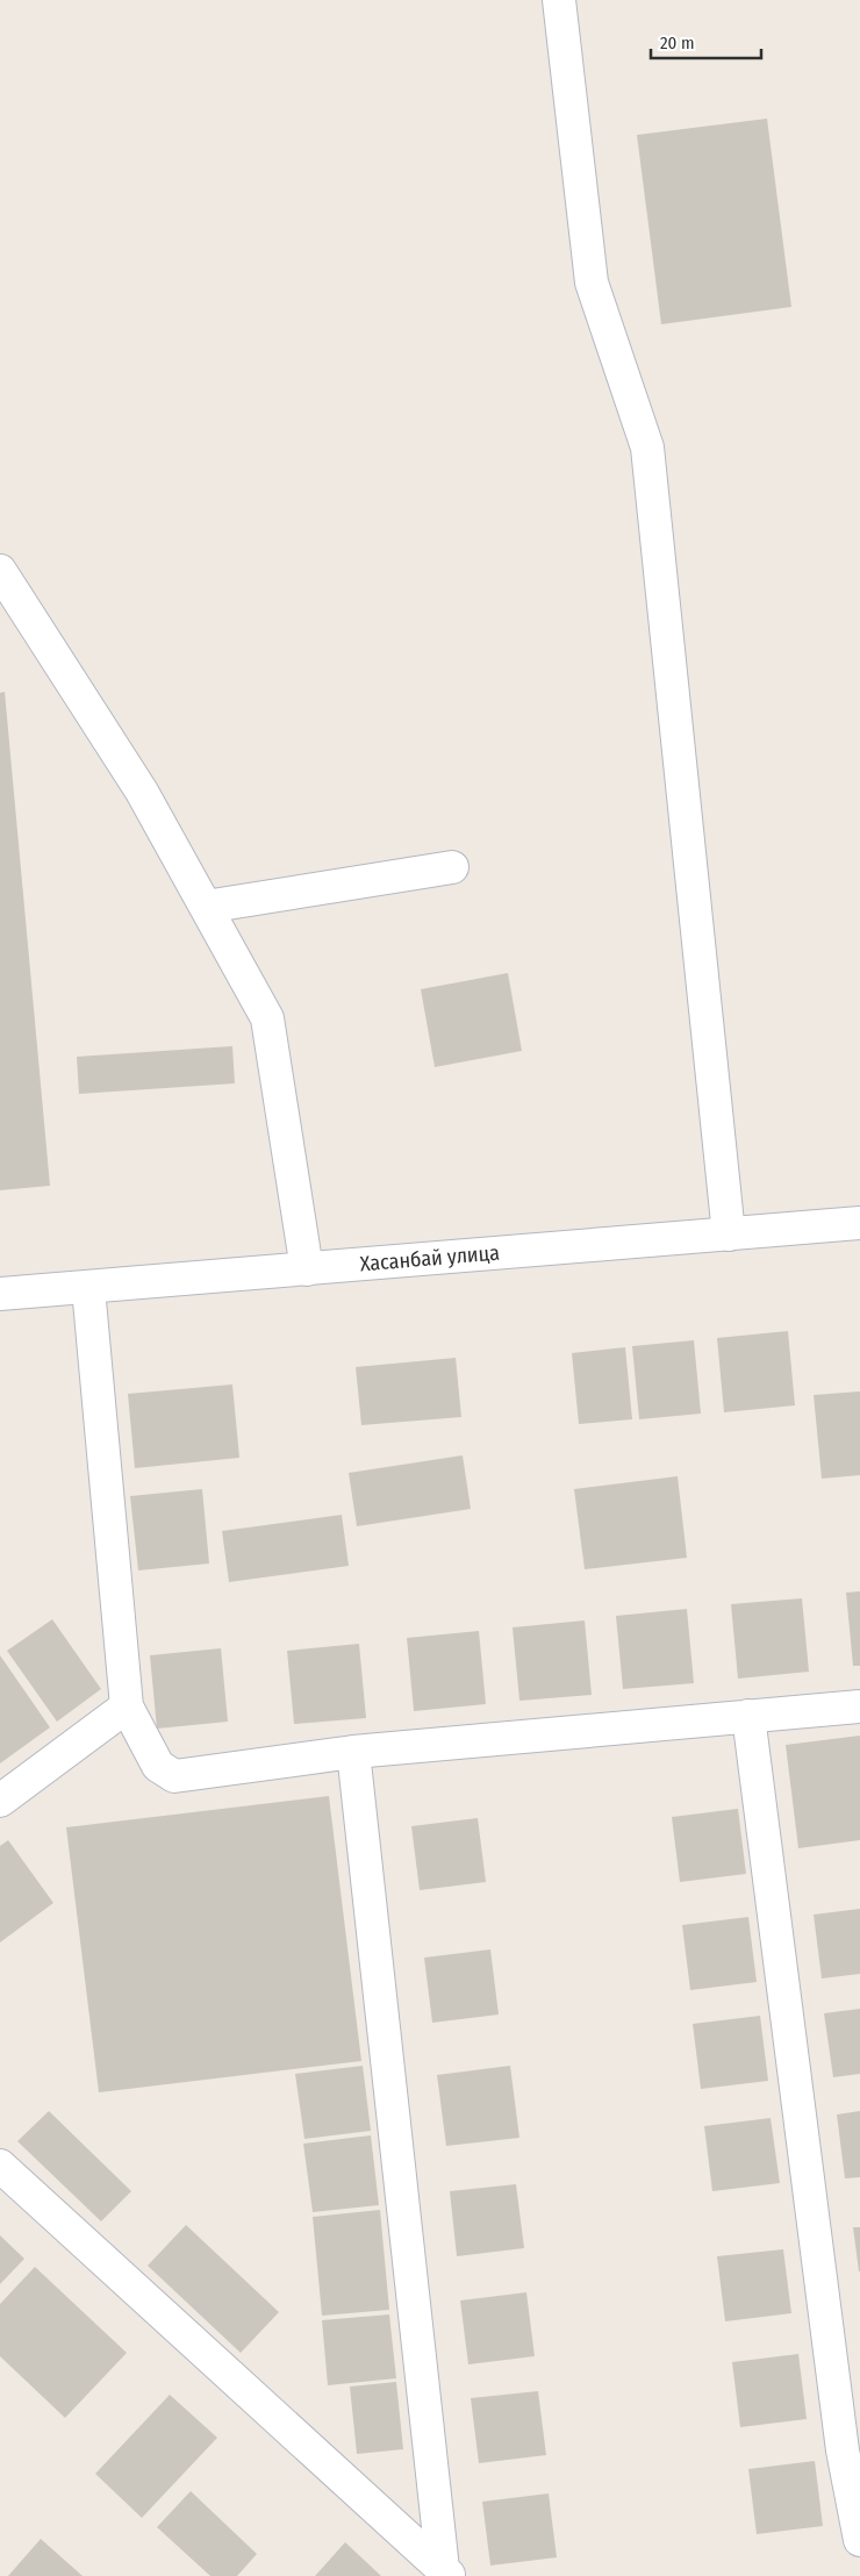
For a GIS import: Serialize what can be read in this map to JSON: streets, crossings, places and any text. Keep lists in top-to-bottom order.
{
  "streets": {
    "street": ["Хасанбай улица"]
  },
  "scale_bar": "20 m"
}
